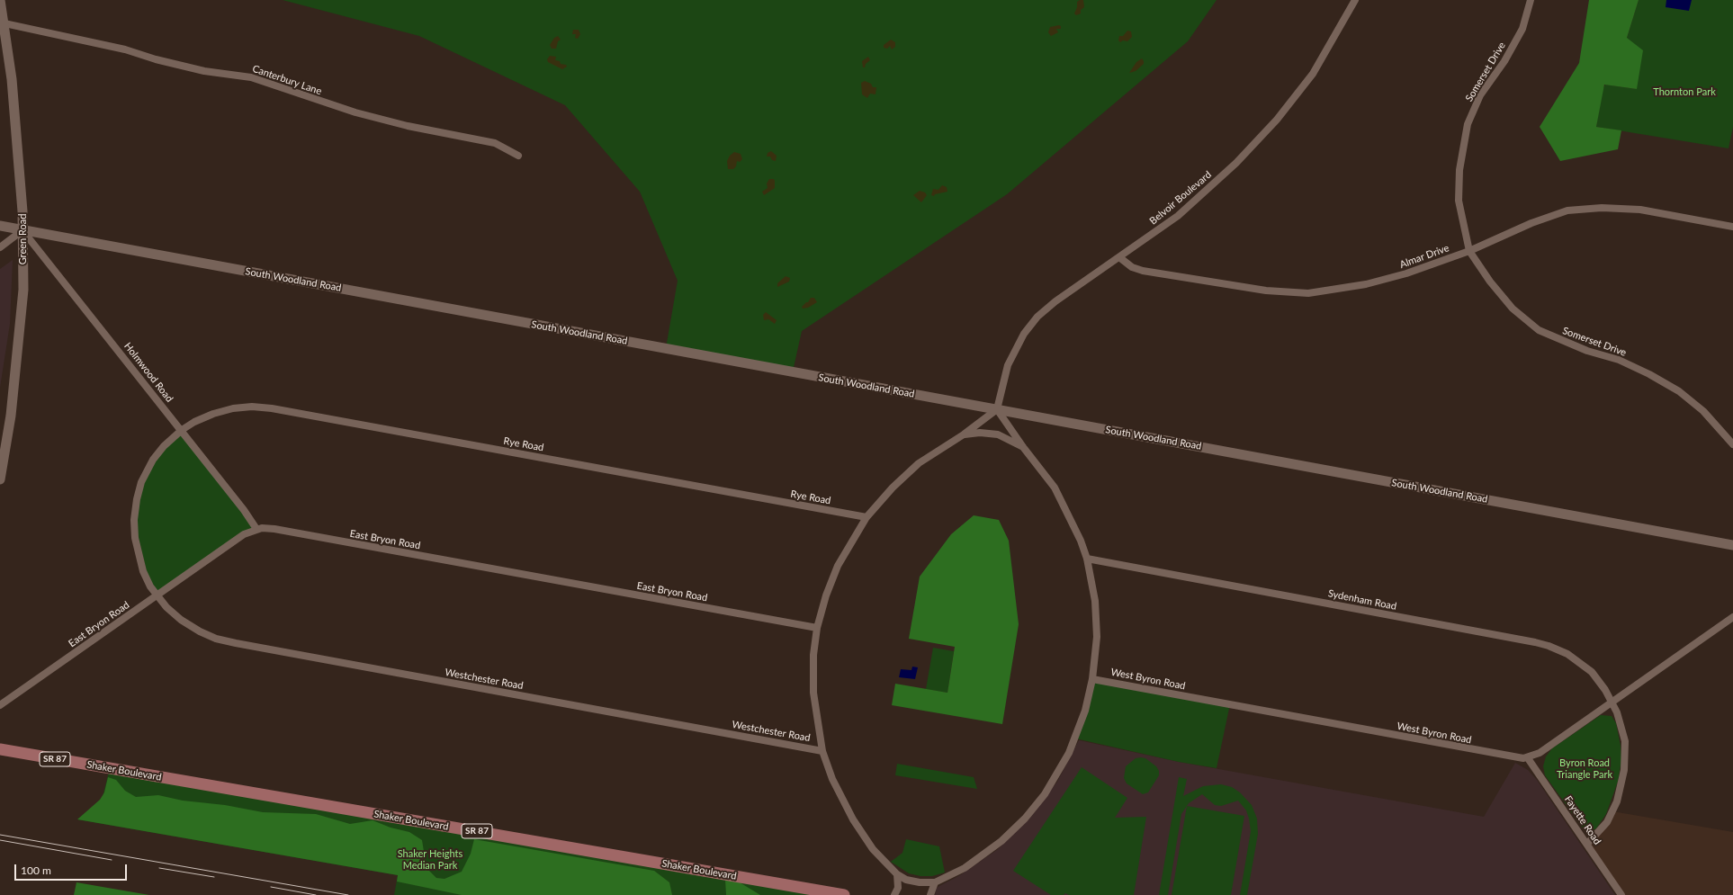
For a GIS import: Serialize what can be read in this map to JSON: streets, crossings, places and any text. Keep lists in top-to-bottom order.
{
  "streets": {
    "main road": ["SR 87", "Shaker Boulevard"],
    "street": [
      "Somerset Drive",
      "Canterbury Lane",
      "Belvoir Boulevard",
      "Green Road",
      "Almar Drive",
      "South Woodland Road",
      "Holmwood Road",
      "Rye Road",
      "East Bryon Road",
      "Sydenham Road",
      "Westchester Road",
      "West Byron Road",
      "Fayette Road"
    ]
  },
  "crossings": [
    ["Somerset Drive", "Almar Drive"],
    ["Canterbury Lane", "Green Road"],
    ["Belvoir Boulevard", "Almar Drive"],
    ["Belvoir Boulevard", "South Woodland Road"],
    ["Green Road", "South Woodland Road"],
    ["Green Road", "Holmwood Road"],
    ["South Woodland Road", "Holmwood Road"],
    ["Holmwood Road", "Rye Road"],
    ["Holmwood Road", "East Bryon Road"],
    ["Rye Road", "East Bryon Road"],
    ["Rye Road", "Westchester Road"],
    ["East Bryon Road", "Westchester Road"],
    ["Sydenham Road", "Fayette Road"],
    ["West Byron Road", "Fayette Road"]
  ],
  "parks": ["Thornton Park", "Byron Road Triangle Park", "Shaker Heights Median Park"],
  "scale_bar": "100 m"
}
